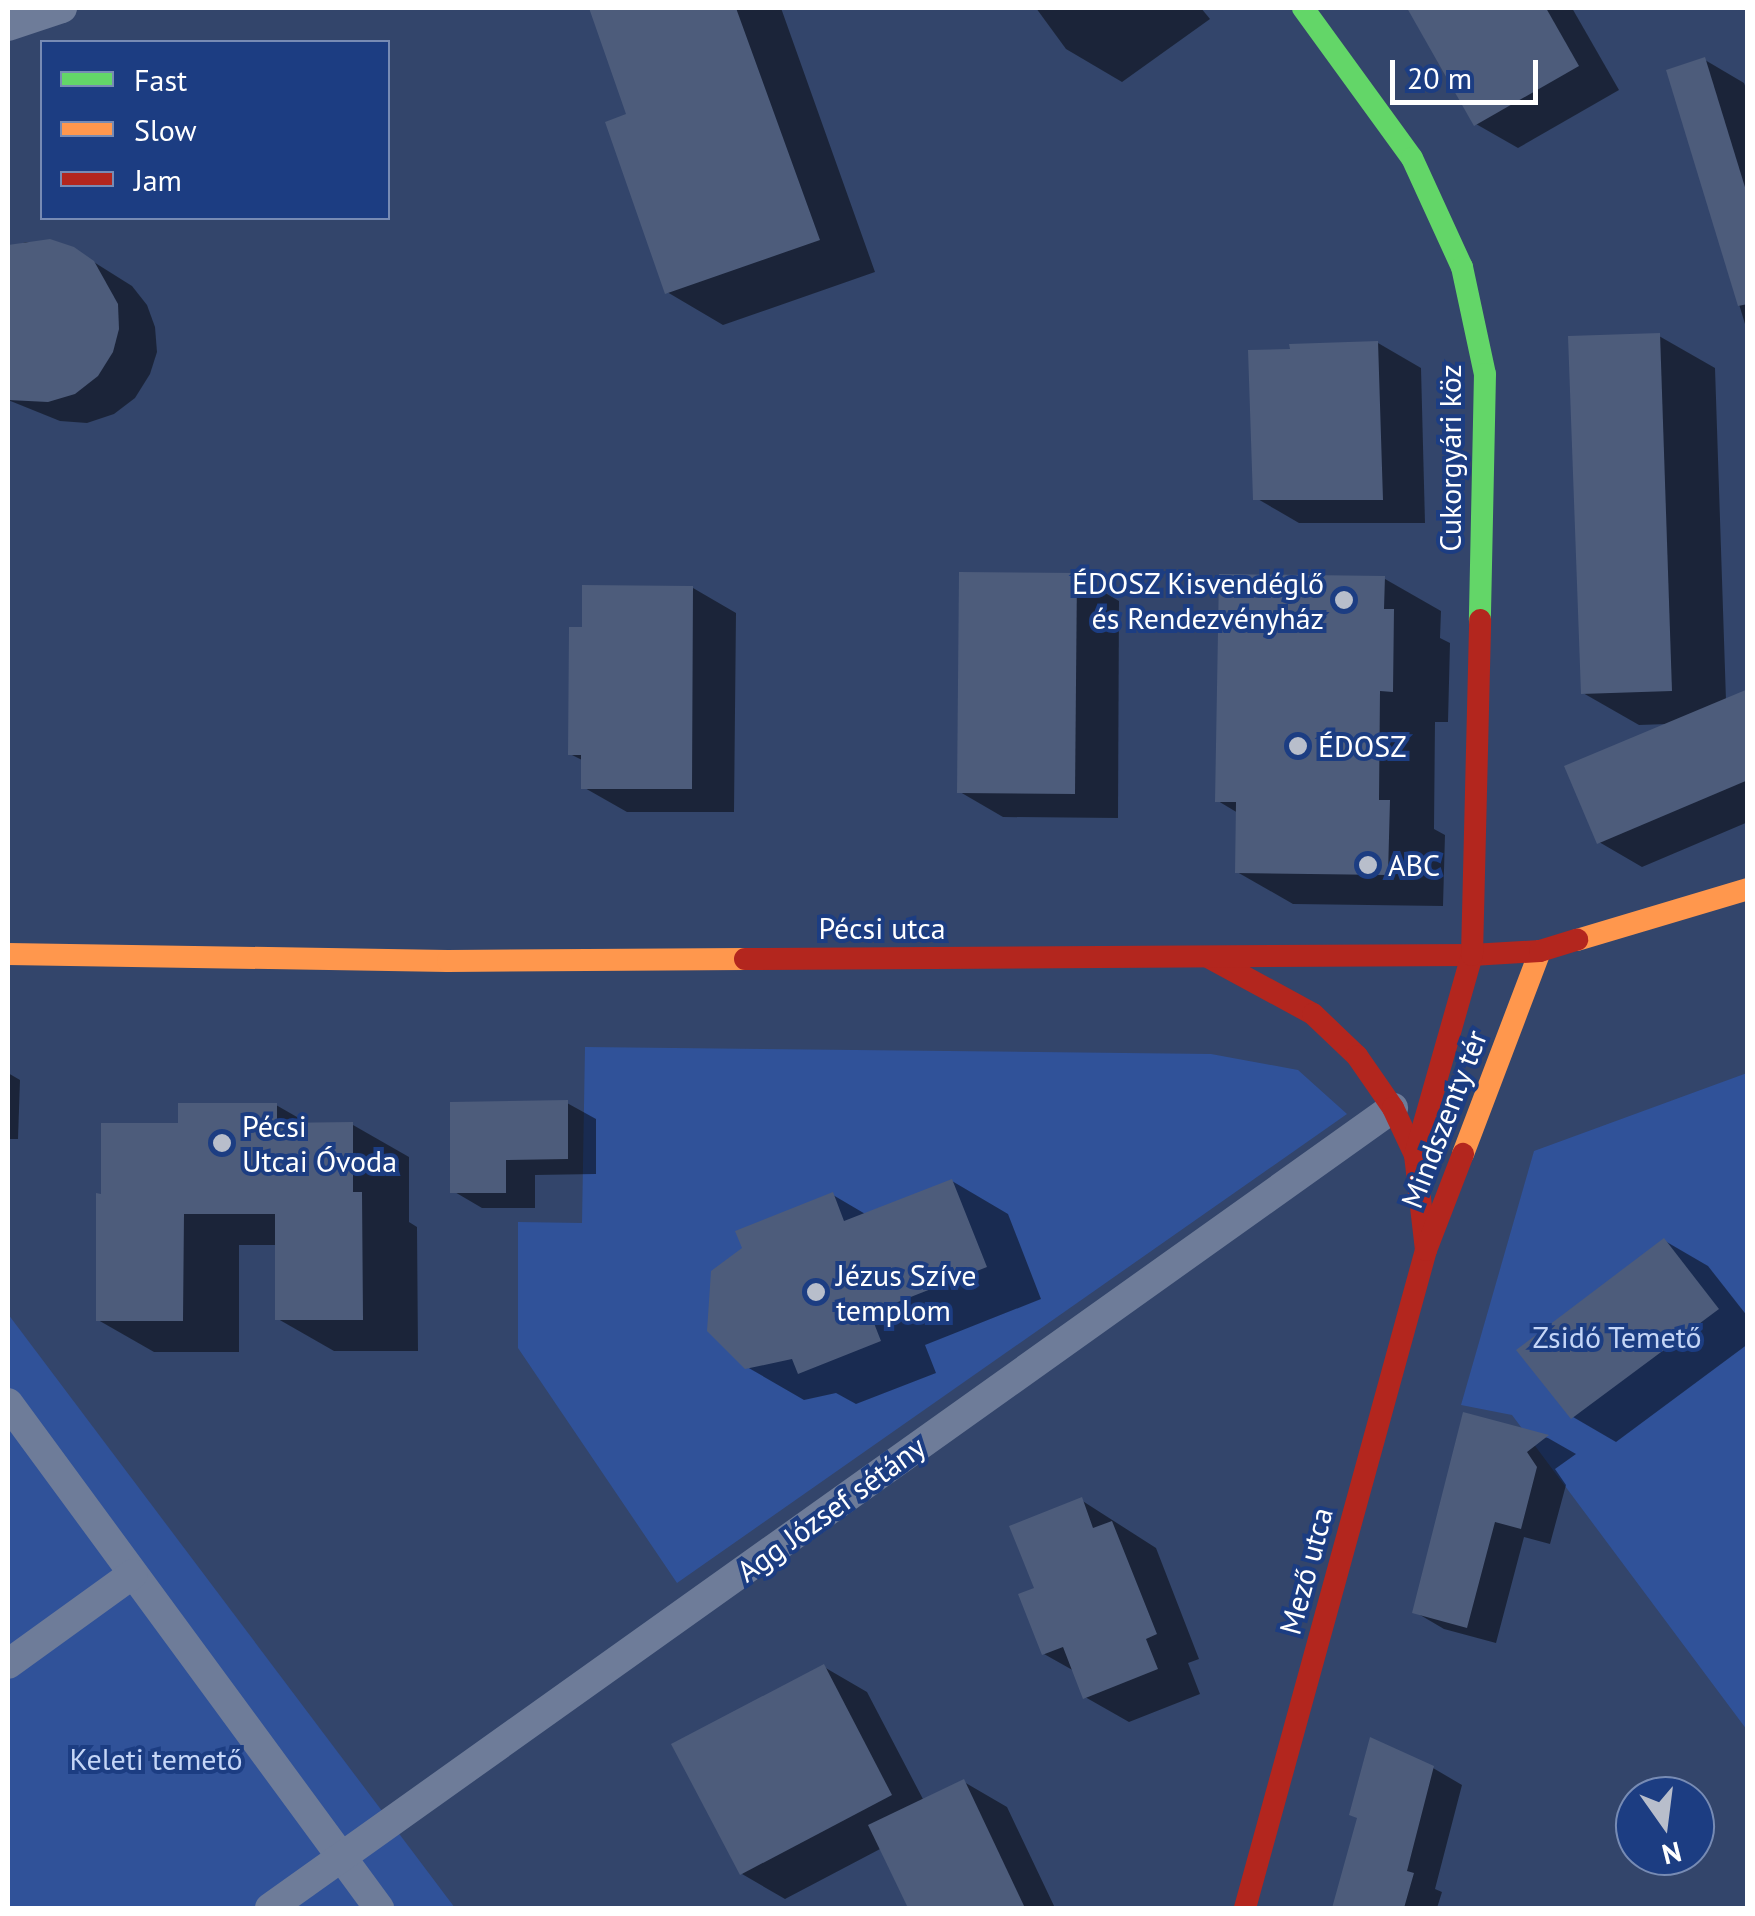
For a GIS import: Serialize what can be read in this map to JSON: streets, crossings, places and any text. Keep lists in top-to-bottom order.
{
  "streets": {
    "street": [
      "Cukorgyári köz",
      "Pécsi utca",
      "Mindszenty tér",
      "Mező utca"
    ],
    "lane": ["Agg József sétány"]
  },
  "crossings": [
    ["Cukorgyári köz", "Pécsi utca"],
    ["Cukorgyári köz", "Mindszenty tér"],
    ["Pécsi utca", "Mindszenty tér"],
    ["Mindszenty tér", "Mező utca"]
  ],
  "parks": ["Zsidó Temető", "Keleti temető"],
  "places": [
    "ÉDOSZ Kisvendéglő és Rendezvényház",
    "ÉDOSZ",
    "ABC",
    "Pécsi Utcai Óvoda",
    "Jézus Szíve templom"
  ],
  "legend": ["Fast", "Slow", "Jam"],
  "scale_bar": "20 m",
  "north": "bottom"
}
